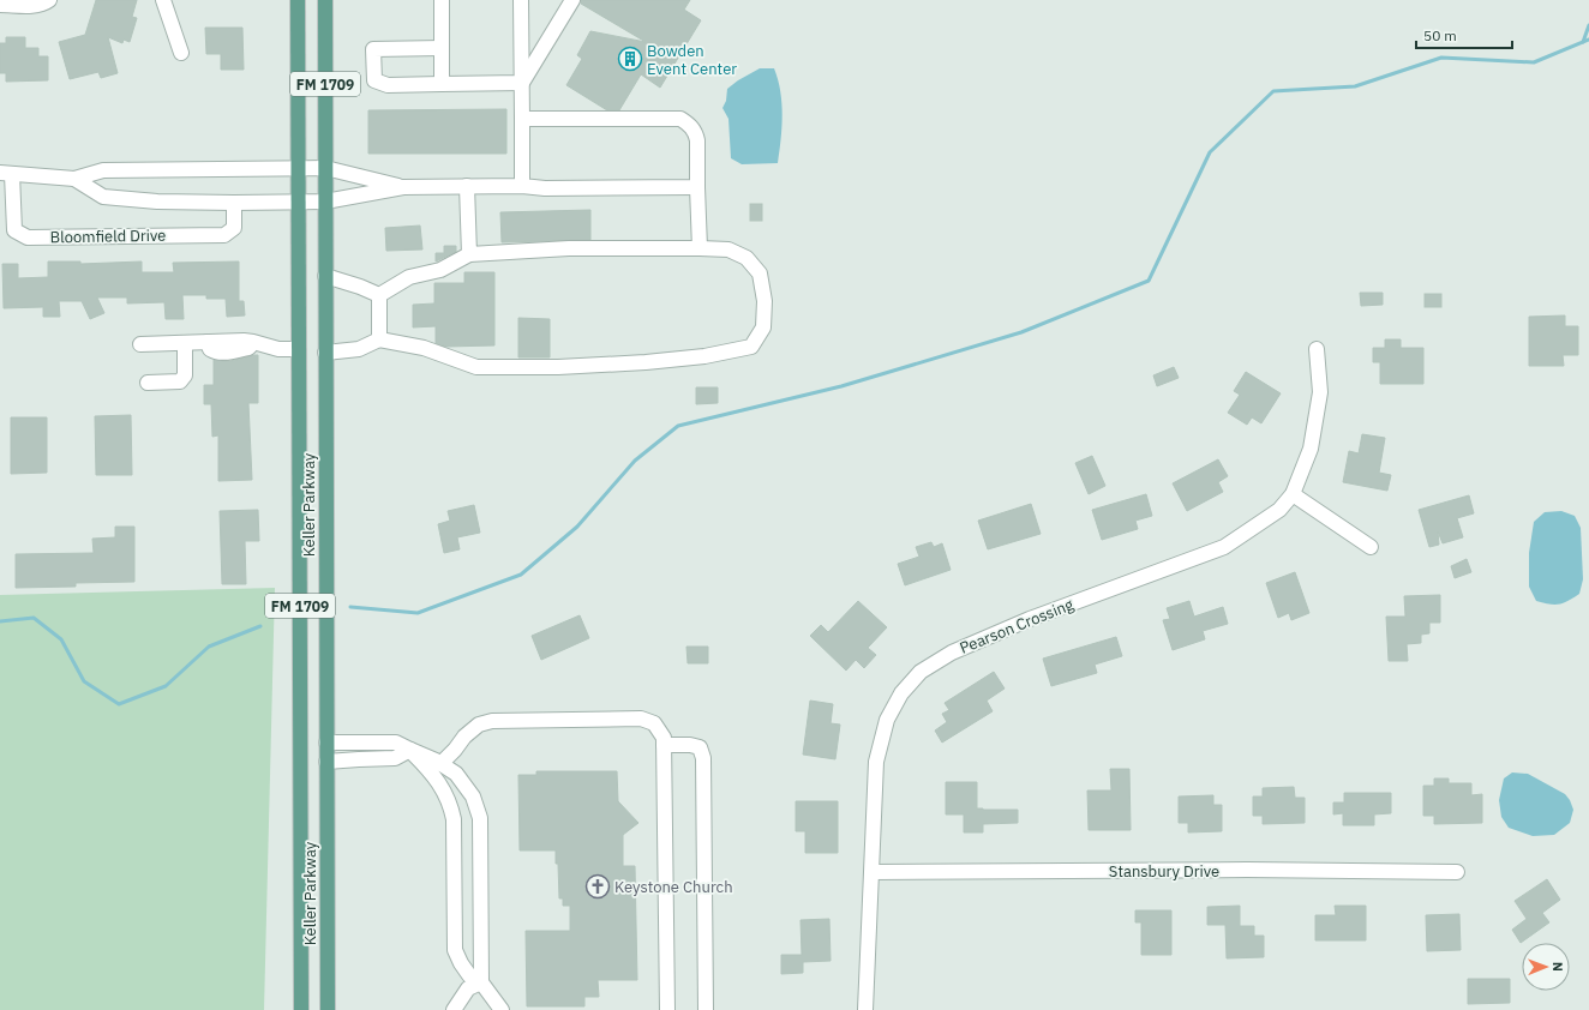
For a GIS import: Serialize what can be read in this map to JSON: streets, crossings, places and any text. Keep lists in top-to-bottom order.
{
  "streets": {
    "main road": ["FM 1709", "Keller Parkway"],
    "street": ["Bloomfield Drive", "Pearson Crossing", "Stansbury Drive"]
  },
  "crossings": [
    ["Bloomfield Drive", "Keller Parkway"],
    ["Pearson Crossing", "Stansbury Drive"]
  ],
  "places": {
    "building": ["Bowden Event Center"],
    "church": ["Keystone Church"]
  },
  "scale_bar": "50 m",
  "north": "right"
}
